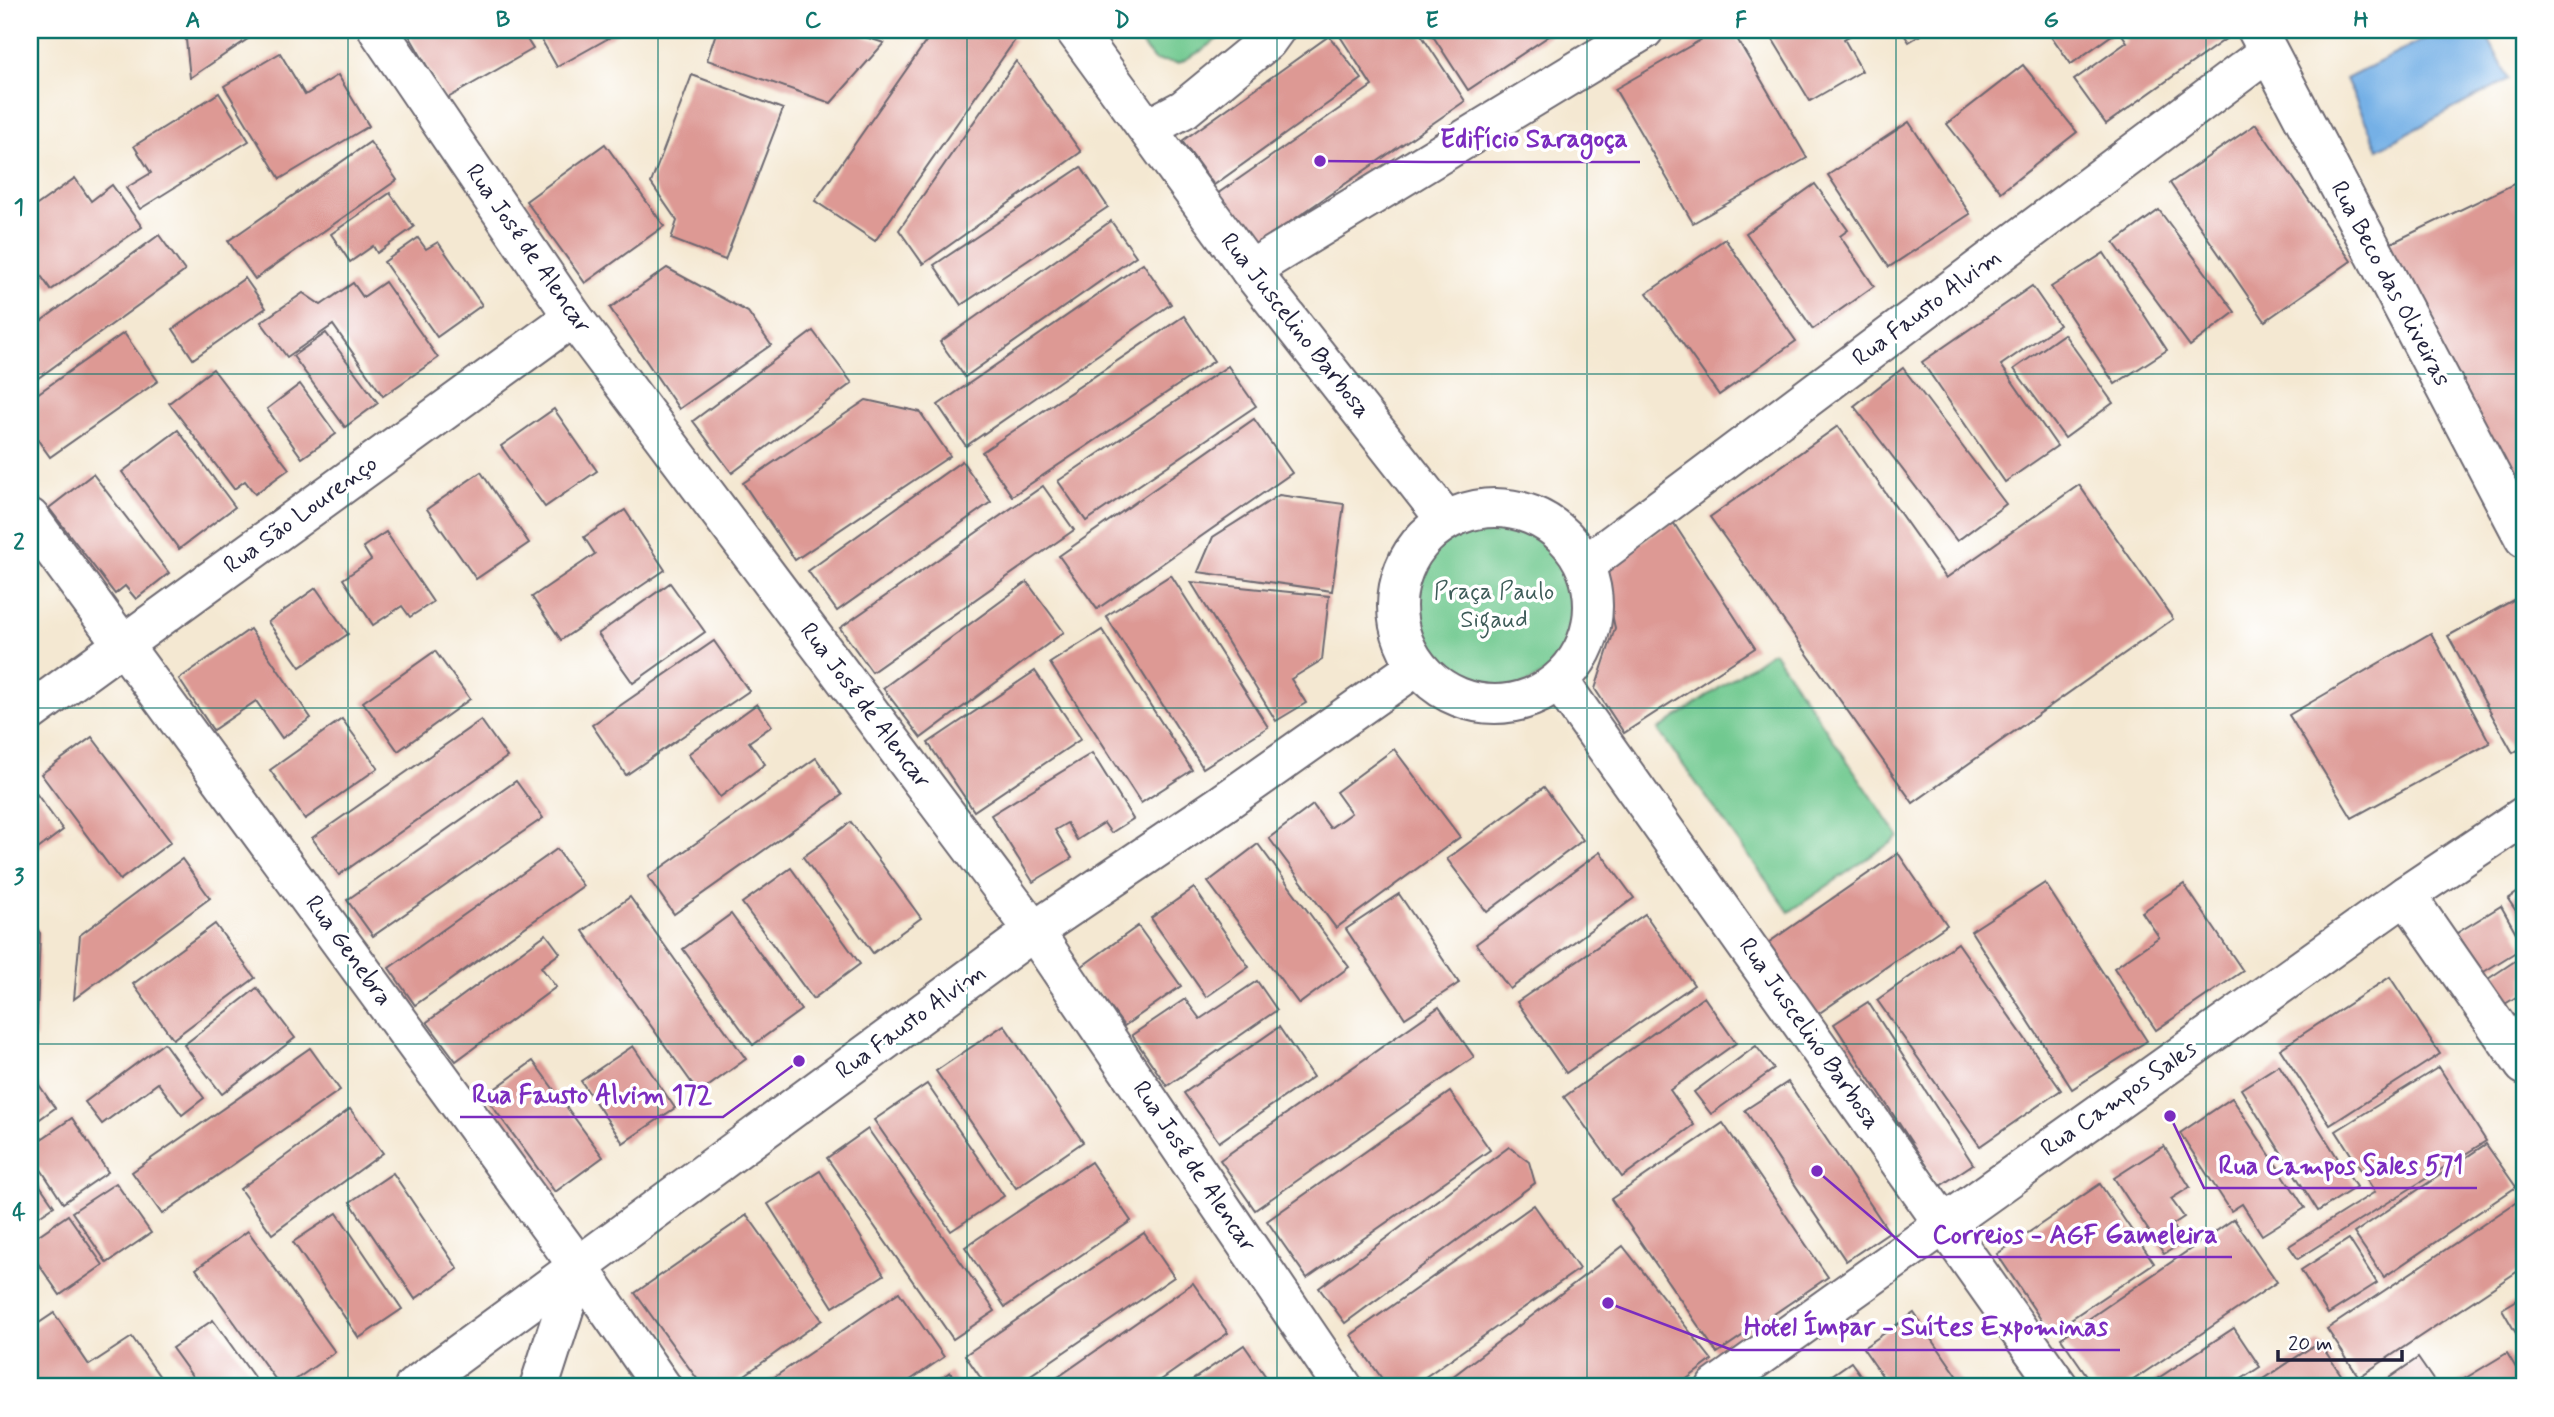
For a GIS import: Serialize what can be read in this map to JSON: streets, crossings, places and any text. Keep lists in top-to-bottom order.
{
  "streets": {
    "street": [
      "Rua José de Alencar",
      "Rua Beco das Oliveiras",
      "Rua Fausto Alvim",
      "Rua Juscelino Barbosa",
      "Rua São Lourenço",
      "Rua Genebra",
      "Rua Campos Sales"
    ]
  },
  "crossings": [
    ["Rua José de Alencar", "Rua Fausto Alvim"],
    ["Rua José de Alencar", "Rua São Lourenço"],
    ["Rua Beco das Oliveiras", "Rua Fausto Alvim"],
    ["Rua Fausto Alvim", "Rua Juscelino Barbosa"],
    ["Rua Fausto Alvim", "Rua Genebra"],
    ["Rua Juscelino Barbosa", "Rua Campos Sales"],
    ["Rua São Lourenço", "Rua Genebra"]
  ],
  "parks": ["Praça Paulo Sigaud"],
  "places": [
    "Edifício Saragoça",
    "Rua Fausto Alvim 172",
    "Rua Campos Sales 571",
    "Correios - AGF Gameleira",
    "Hotel Ímpar - Suítes Expominas"
  ],
  "scale_bar": "20 m",
  "grid": {
    "columns": [
      "A",
      "B",
      "C",
      "D",
      "E",
      "F",
      "G",
      "H"
    ],
    "rows": [
      "1",
      "2",
      "3",
      "4"
    ]
  }
}
